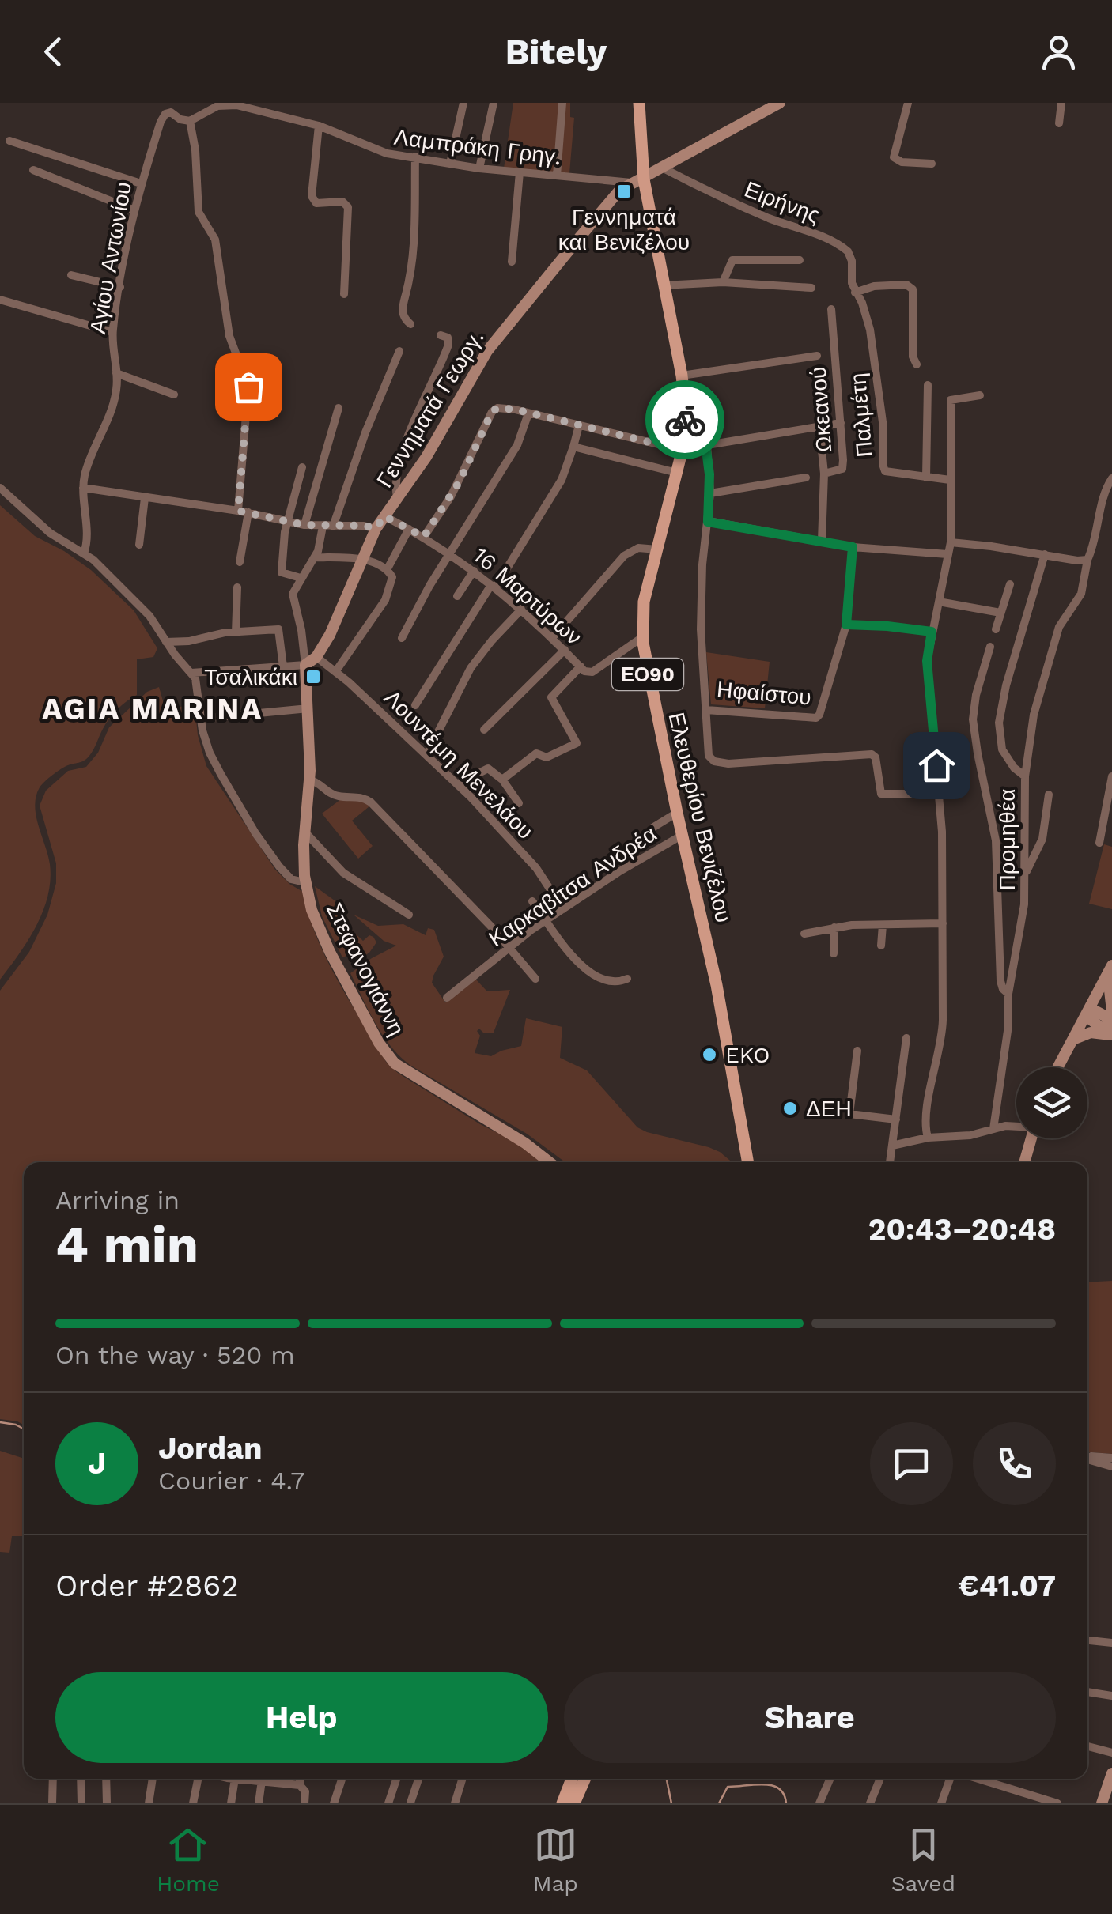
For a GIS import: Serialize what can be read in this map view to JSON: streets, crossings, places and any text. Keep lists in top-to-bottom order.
{
  "streets": {
    "main road": ["ΕΟ90", "Ελευθερίου Βενιζέλου"],
    "street": [
      "Λαμπράκη Γρηγ.",
      "Ειρήνης",
      "Αγίου Αντωνίου",
      "Γεννηματά Γεωργ.",
      "Ωκεανού",
      "Παλμέτη",
      "16 Μαρτύρων",
      "Ηφαίστου",
      "Λουντέμη Μενελάου",
      "Προμηθέα",
      "Καρκαβίτσα Ανδρέα",
      "Στεφανογιάννη"
    ]
  },
  "crossings": [
    ["Λαμπράκη Γρηγ.", "Γεννηματά Γεωργ."],
    ["Λαμπράκη Γρηγ.", "Ελευθερίου Βενιζέλου"],
    ["Ειρήνης", "Γεννηματά Γεωργ."],
    ["Ειρήνης", "Παλμέτη"],
    ["Αγίου Αντωνίου", "Στεφανογιάννη"],
    ["Γεννηματά Γεωργ.", "16 Μαρτύρων"],
    ["Γεννηματά Γεωργ.", "Λουντέμη Μενελάου"],
    ["Γεννηματά Γεωργ.", "Ελευθερίου Βενιζέλου"],
    ["16 Μαρτύρων", "Ελευθερίου Βενιζέλου"],
    ["Ηφαίστου", "Ελευθερίου Βενιζέλου"],
    ["Λουντέμη Μενελάου", "Καρκαβίτσα Ανδρέα"],
    ["Ελευθερίου Βενιζέλου", "Καρκαβίτσα Ανδρέα"]
  ],
  "districts": ["AGIA MARINA"],
  "places": {
    "transit": ["Γεννηματά και Βενιζέλου", "Τσαλικάκι"],
    "other": ["EKO", "ΔΕΗ"]
  },
  "page": {
    "header": "Bitely",
    "heading": ["4 min", "Arriving in", "20:43–20:48"],
    "panel": [
      "Jordan",
      "Courier · 4.7",
      "Order #2862",
      "€41.07"
    ],
    "bar": "On the way · 520 m",
    "round": "J",
    "buttons": ["Help", "Share"],
    "tabs": ["Home", "Map", "Saved"]
  }
}
